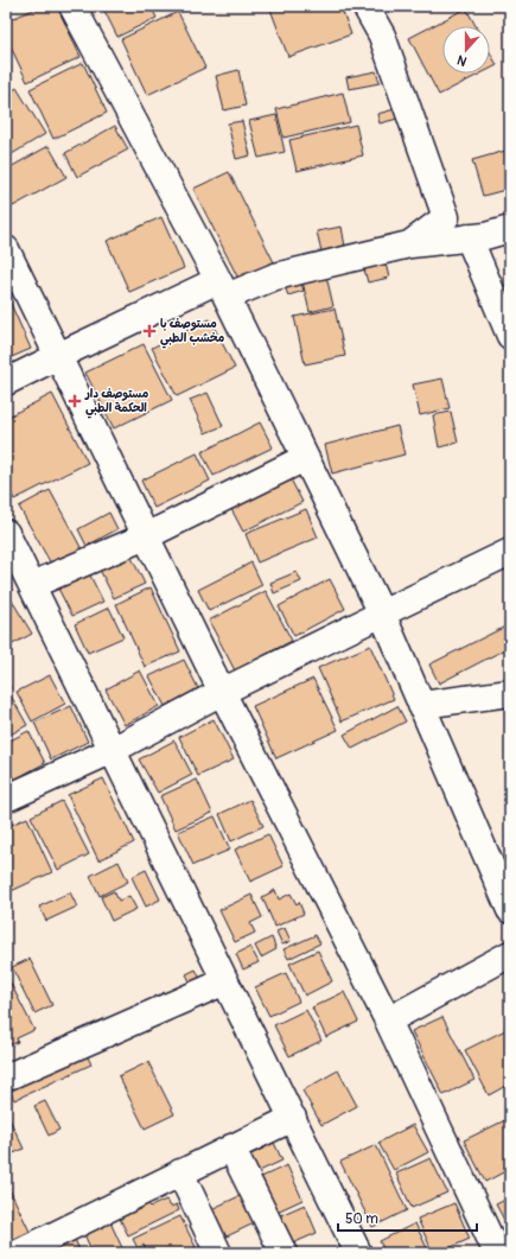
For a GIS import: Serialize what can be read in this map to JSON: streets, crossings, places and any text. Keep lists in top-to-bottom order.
{
  "places": {
    "health": ["مستوصف با مخشب الطبي", "مستوصف دار الحكمة الطبي"]
  },
  "scale_bar": "50 m",
  "north": "bottom"
}
